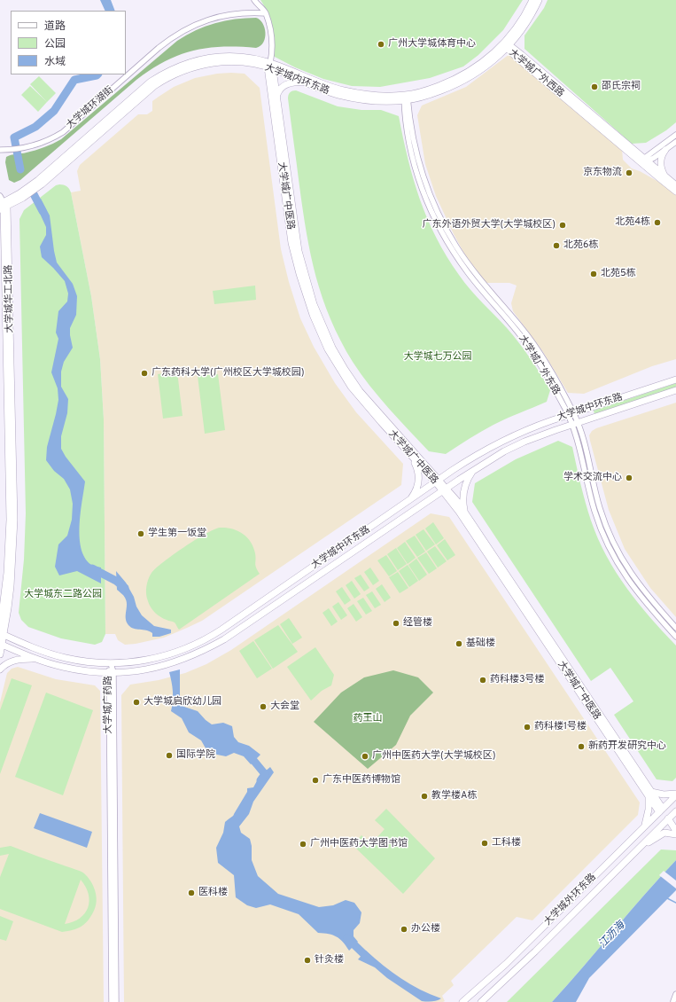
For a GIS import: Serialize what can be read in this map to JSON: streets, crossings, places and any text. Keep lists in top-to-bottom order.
{
  "streets": {
    "main road": [
      "大学城广外西路",
      "大学城内环东路",
      "大学城广中医路",
      "大学城华工北路",
      "大学城中环东路",
      "大学城外环东路"
    ],
    "street": ["大学城环湖街", "大学城广外东路", "大学城广药路"]
  },
  "crossings": [
    ["大学城广外西路", "大学城内环东路"],
    ["大学城内环东路", "大学城广中医路"],
    ["大学城内环东路", "大学城华工北路"],
    ["大学城内环东路", "大学城广外东路"],
    ["大学城环湖街", "大学城广中医路"],
    ["大学城广中医路", "大学城中环东路"],
    ["大学城广中医路", "大学城外环东路"],
    ["大学城华工北路", "大学城中环东路"],
    ["大学城广外东路", "大学城中环东路"],
    ["大学城中环东路", "大学城广药路"]
  ],
  "water": ["江沥海"],
  "parks": ["大学城七万公园", "大学城东二路公园", "药王山"],
  "places": [
    "广州大学城体育中心",
    "邵氏宗祠",
    "京东物流",
    "北苑4栋",
    "广东外语外贸大学(大学城校区)",
    "北苑6栋",
    "北苑5栋",
    "广东药科大学(广州校区大学城校园)",
    "学术交流中心",
    "学生第一饭堂",
    "经管楼",
    "基础楼",
    "药科楼3号楼",
    "大学城启欣幼儿园",
    "大会堂",
    "药科楼1号楼",
    "新药开发研究中心",
    "国际学院",
    "广州中医药大学(大学城校区)",
    "广东中医药博物馆",
    "教学楼A栋",
    "工科楼",
    "广州中医药大学图书馆",
    "医科楼",
    "办公楼",
    "针灸楼"
  ],
  "legend": ["道路", "公园", "水域"]
}
